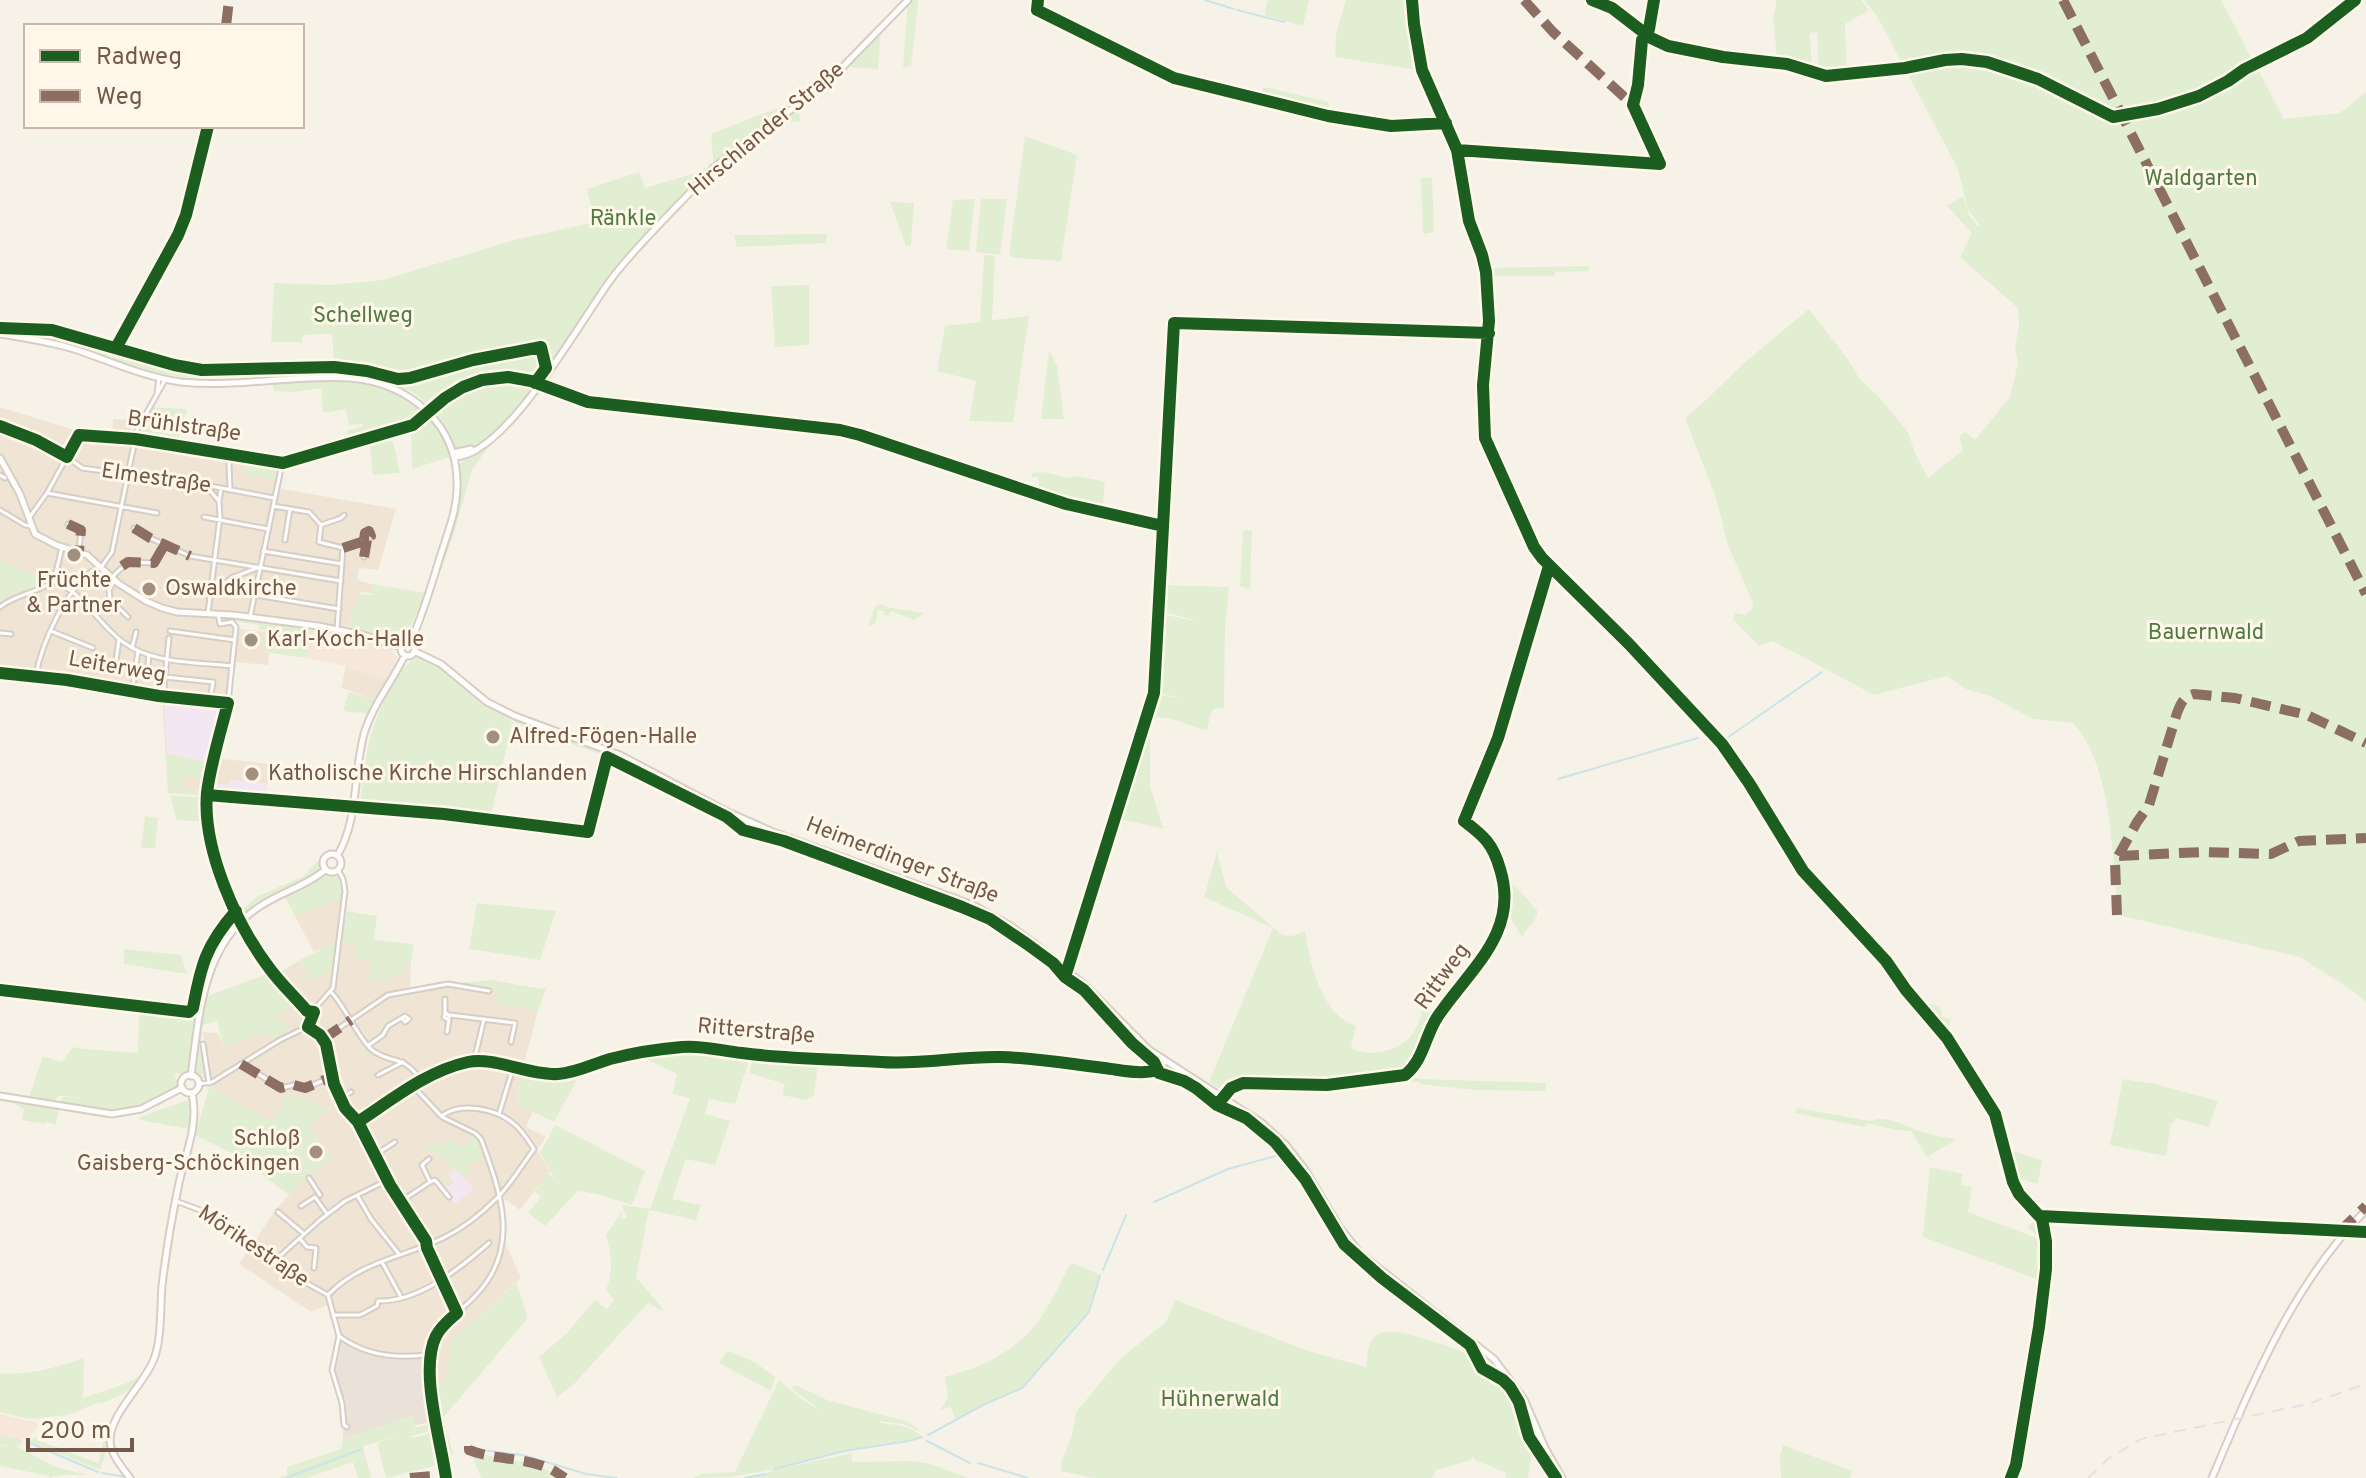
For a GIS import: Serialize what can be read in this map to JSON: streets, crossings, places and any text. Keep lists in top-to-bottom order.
{
  "streets": {
    "main road": ["Hirschlander Straße", "Heimerdinger Straße"],
    "street": [
      "Brühlstraße",
      "Elmestraße",
      "Leiterweg",
      "Rittweg",
      "Ritterstraße",
      "Mörikestraße"
    ]
  },
  "crossings": [
    ["Brühlstraße", "Elmestraße"],
    ["Heimerdinger Straße", "Rittweg"],
    ["Heimerdinger Straße", "Ritterstraße"]
  ],
  "parks": [
    "Waldgarten",
    "Ränkle",
    "Schellweg",
    "Bauernwald",
    "Hühnerwald"
  ],
  "places": [
    "Früchte & Partner",
    "Oswaldkirche",
    "Karl-Koch-Halle",
    "Alfred-Fögen-Halle",
    "Katholische Kirche Hirschlanden",
    "Schloß Gaisberg-Schöckingen"
  ],
  "legend": ["Radweg", "Weg"],
  "scale_bar": "200 m"
}
